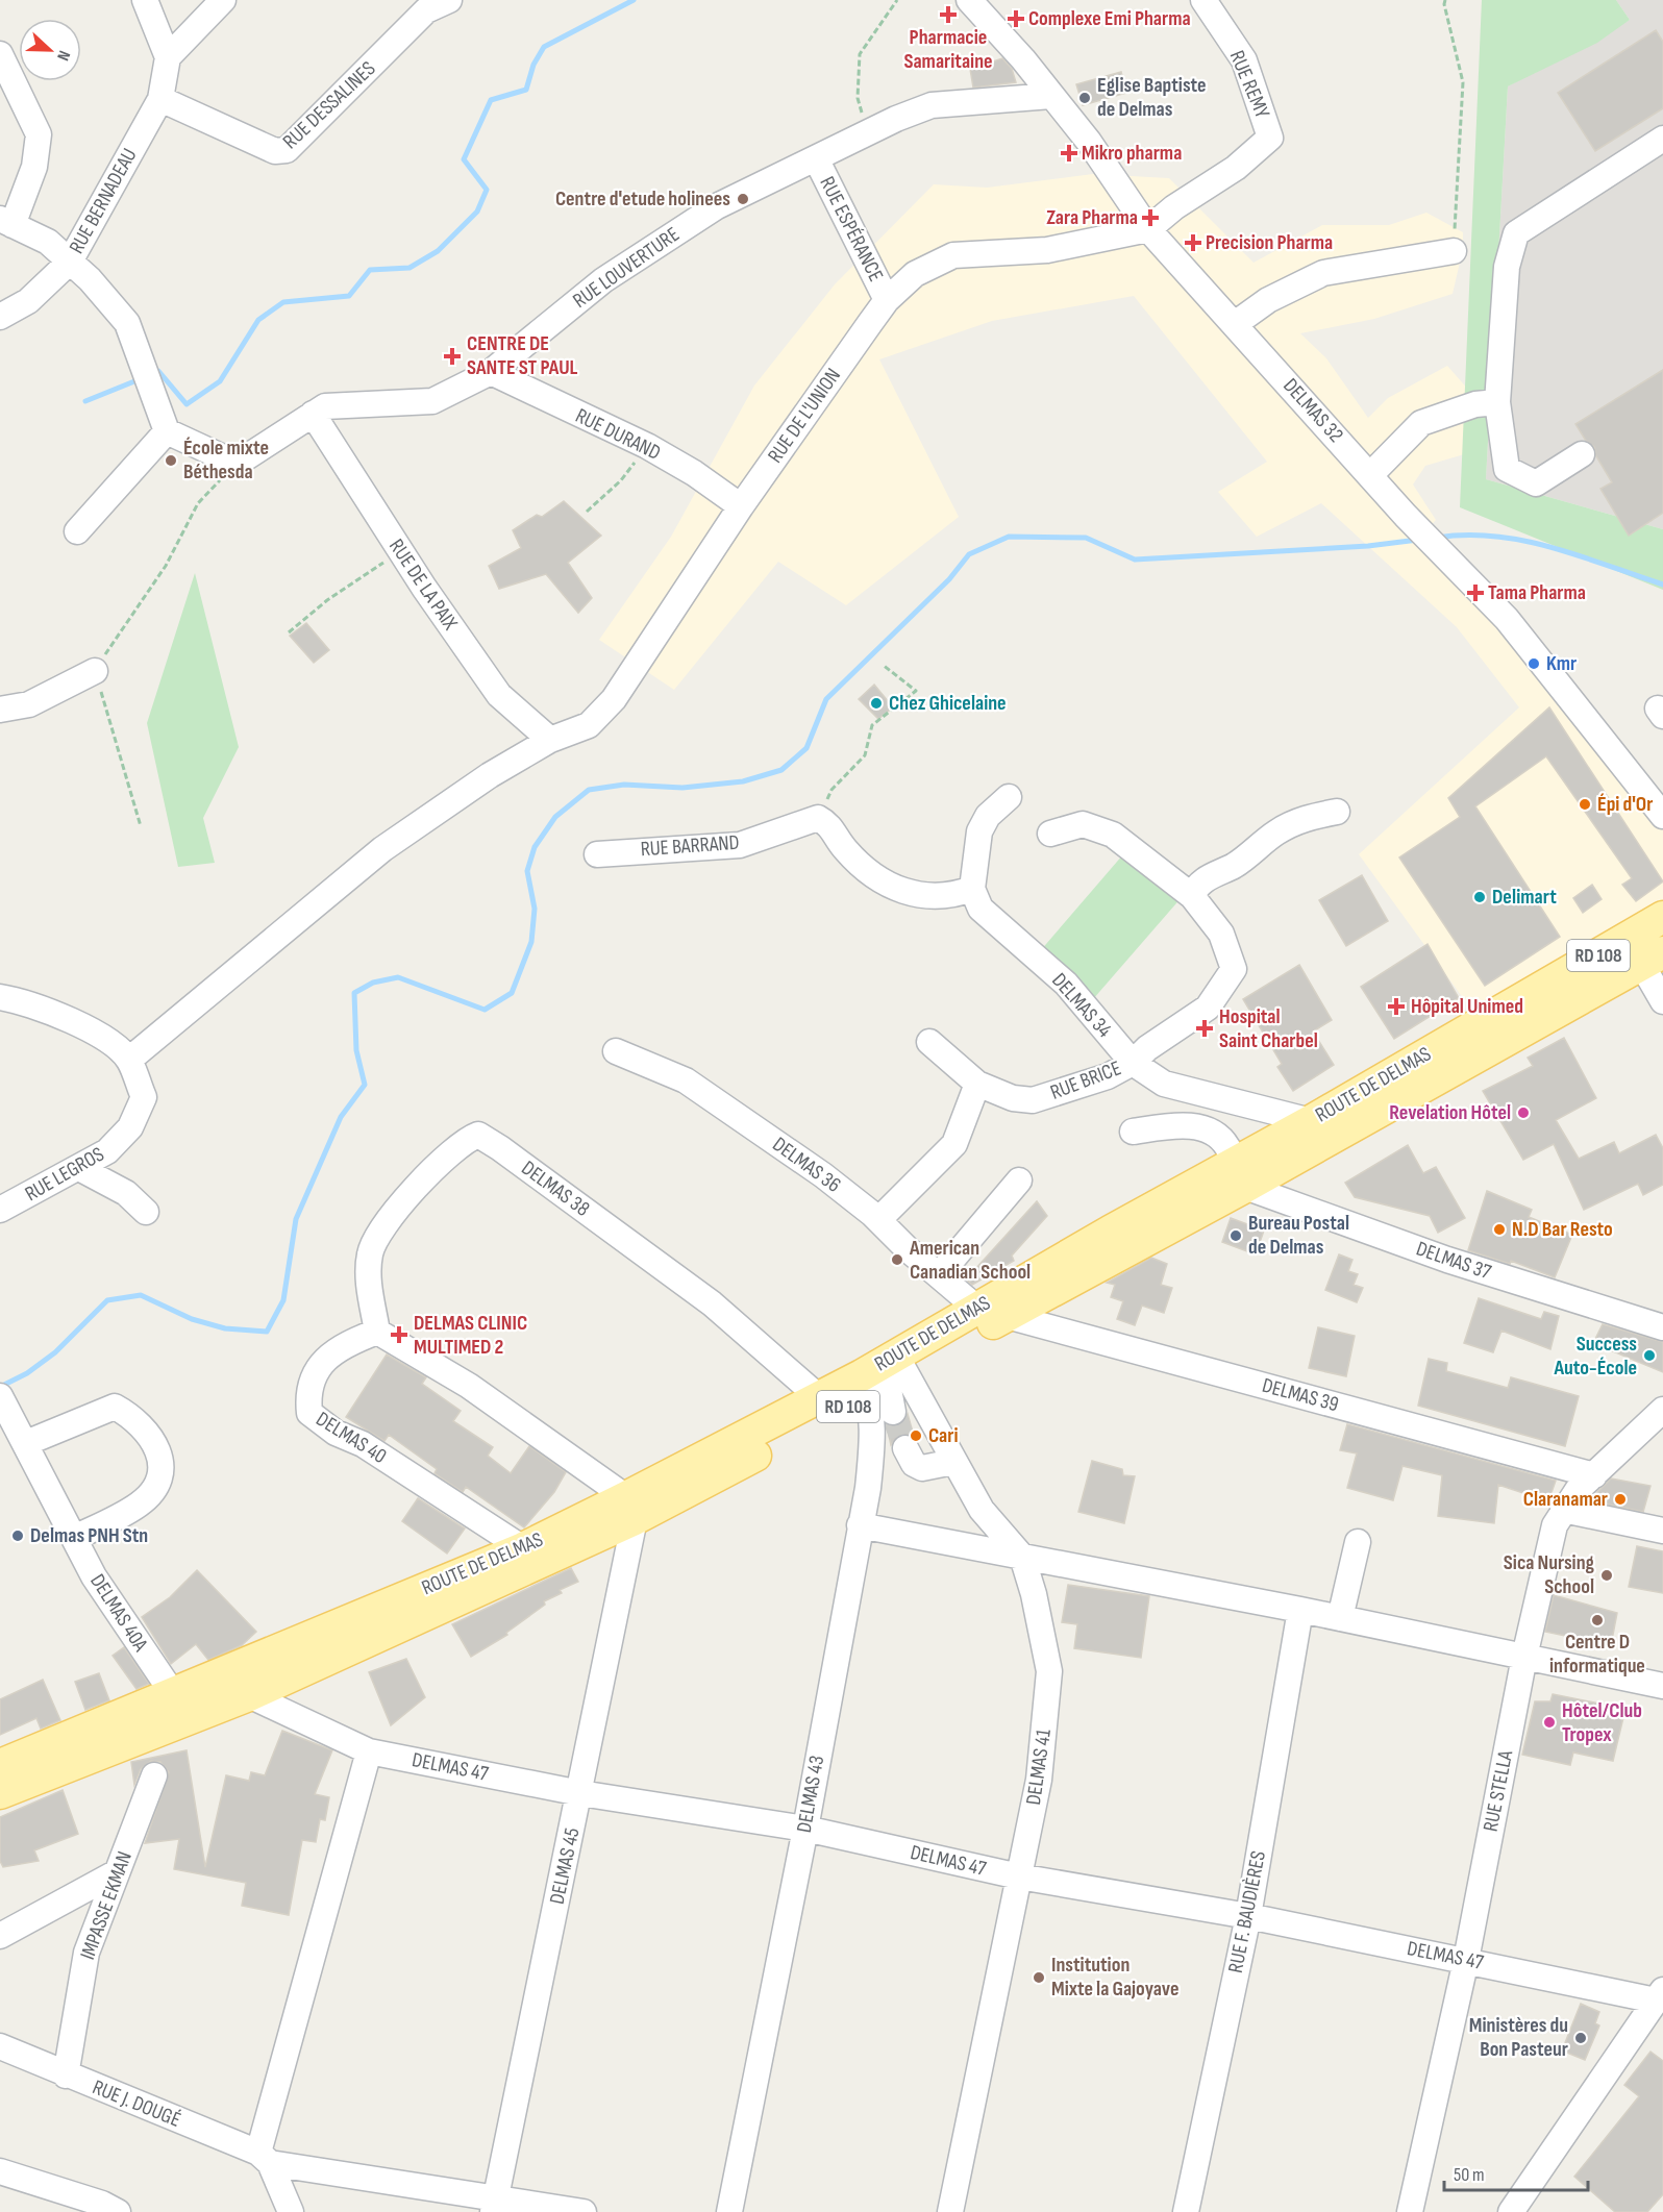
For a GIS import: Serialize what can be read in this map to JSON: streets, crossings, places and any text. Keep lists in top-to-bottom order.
{
  "streets": {
    "main road": ["RD 108", "ROUTE DE DELMAS"],
    "street": [
      "RUE REMY",
      "RUE DESSALINES",
      "RUE BERNADEAU",
      "RUE ESPÉRANCE",
      "RUE LOUVERTURE",
      "DELMAS 32",
      "RUE DE L'UNION",
      "RUE DURAND",
      "RUE DE LA PAIX",
      "RUE BARRAND",
      "DELMAS 34",
      "RUE BRICE",
      "DELMAS 36",
      "RUE LEGROS",
      "DELMAS 38",
      "DELMAS 37",
      "DELMAS 39",
      "DELMAS 40",
      "DELMAS 40A",
      "DELMAS 47",
      "DELMAS 41",
      "RUE STELLA",
      "DELMAS 43",
      "DELMAS 45",
      "IMPASSE EKMAN",
      "RUE F. BAUDIÈRES",
      "RUE J. DOUGÉ"
    ]
  },
  "crossings": [
    ["RUE REMY", "DELMAS 32"],
    ["RUE REMY", "RUE DE L'UNION"],
    ["RUE DESSALINES", "RUE BERNADEAU"],
    ["RUE ESPÉRANCE", "RUE LOUVERTURE"],
    ["RUE ESPÉRANCE", "RUE DE L'UNION"],
    ["RUE LOUVERTURE", "DELMAS 32"],
    ["RUE LOUVERTURE", "RUE DURAND"],
    ["RUE LOUVERTURE", "RUE DE LA PAIX"],
    ["DELMAS 32", "RUE DE L'UNION"],
    ["RUE DE L'UNION", "RUE DURAND"],
    ["RUE DE L'UNION", "RUE DE LA PAIX"],
    ["RUE DE L'UNION", "RUE LEGROS"],
    ["DELMAS 34", "RUE BRICE"],
    ["DELMAS 34", "ROUTE DE DELMAS"],
    ["ROUTE DE DELMAS", "DELMAS 36"],
    ["ROUTE DE DELMAS", "DELMAS 38"],
    ["ROUTE DE DELMAS", "DELMAS 37"],
    ["ROUTE DE DELMAS", "DELMAS 39"],
    ["ROUTE DE DELMAS", "DELMAS 40"],
    ["ROUTE DE DELMAS", "DELMAS 40A"],
    ["ROUTE DE DELMAS", "DELMAS 47"],
    ["ROUTE DE DELMAS", "DELMAS 41"],
    ["ROUTE DE DELMAS", "DELMAS 43"],
    ["ROUTE DE DELMAS", "DELMAS 45"],
    ["DELMAS 36", "DELMAS 39"],
    ["DELMAS 38", "DELMAS 40"],
    ["DELMAS 39", "RUE STELLA"],
    ["DELMAS 47", "DELMAS 41"],
    ["DELMAS 47", "RUE STELLA"],
    ["DELMAS 47", "DELMAS 43"],
    ["DELMAS 47", "DELMAS 45"],
    ["DELMAS 47", "RUE F. BAUDIÈRES"],
    ["DELMAS 41", "DELMAS 43"],
    ["DELMAS 45", "RUE J. DOUGÉ"],
    ["IMPASSE EKMAN", "RUE J. DOUGÉ"]
  ],
  "places": {
    "health": [
      "Pharmacie Samaritaine",
      "Complexe Emi Pharma",
      "Mikro pharma",
      "Zara Pharma",
      "Precision Pharma",
      "CENTRE DE SANTE ST PAUL",
      "Tama Pharma",
      "Hôpital Unimed",
      "Hospital Saint Charbel",
      "DELMAS CLINIC MULTIMED 2"
    ],
    "other": [
      "Eglise Baptiste de Delmas",
      "Centre d'etude holinees",
      "École mixte Béthesda",
      "Kmr",
      "Chez Ghicelaine",
      "Épi d'Or",
      "Delimart",
      "Revelation Hôtel",
      "N.D Bar Resto",
      "Bureau Postal de Delmas",
      "American Canadian School",
      "Success Auto-École",
      "Cari",
      "Claranamar",
      "Delmas PNH Stn",
      "Sica Nursing School",
      "Centre D informatique",
      "Hôtel/Club Tropex",
      "Institution Mixte la Gajoyave",
      "Ministères du Bon Pasteur"
    ]
  },
  "scale_bar": "50 m",
  "north": "right"
}
